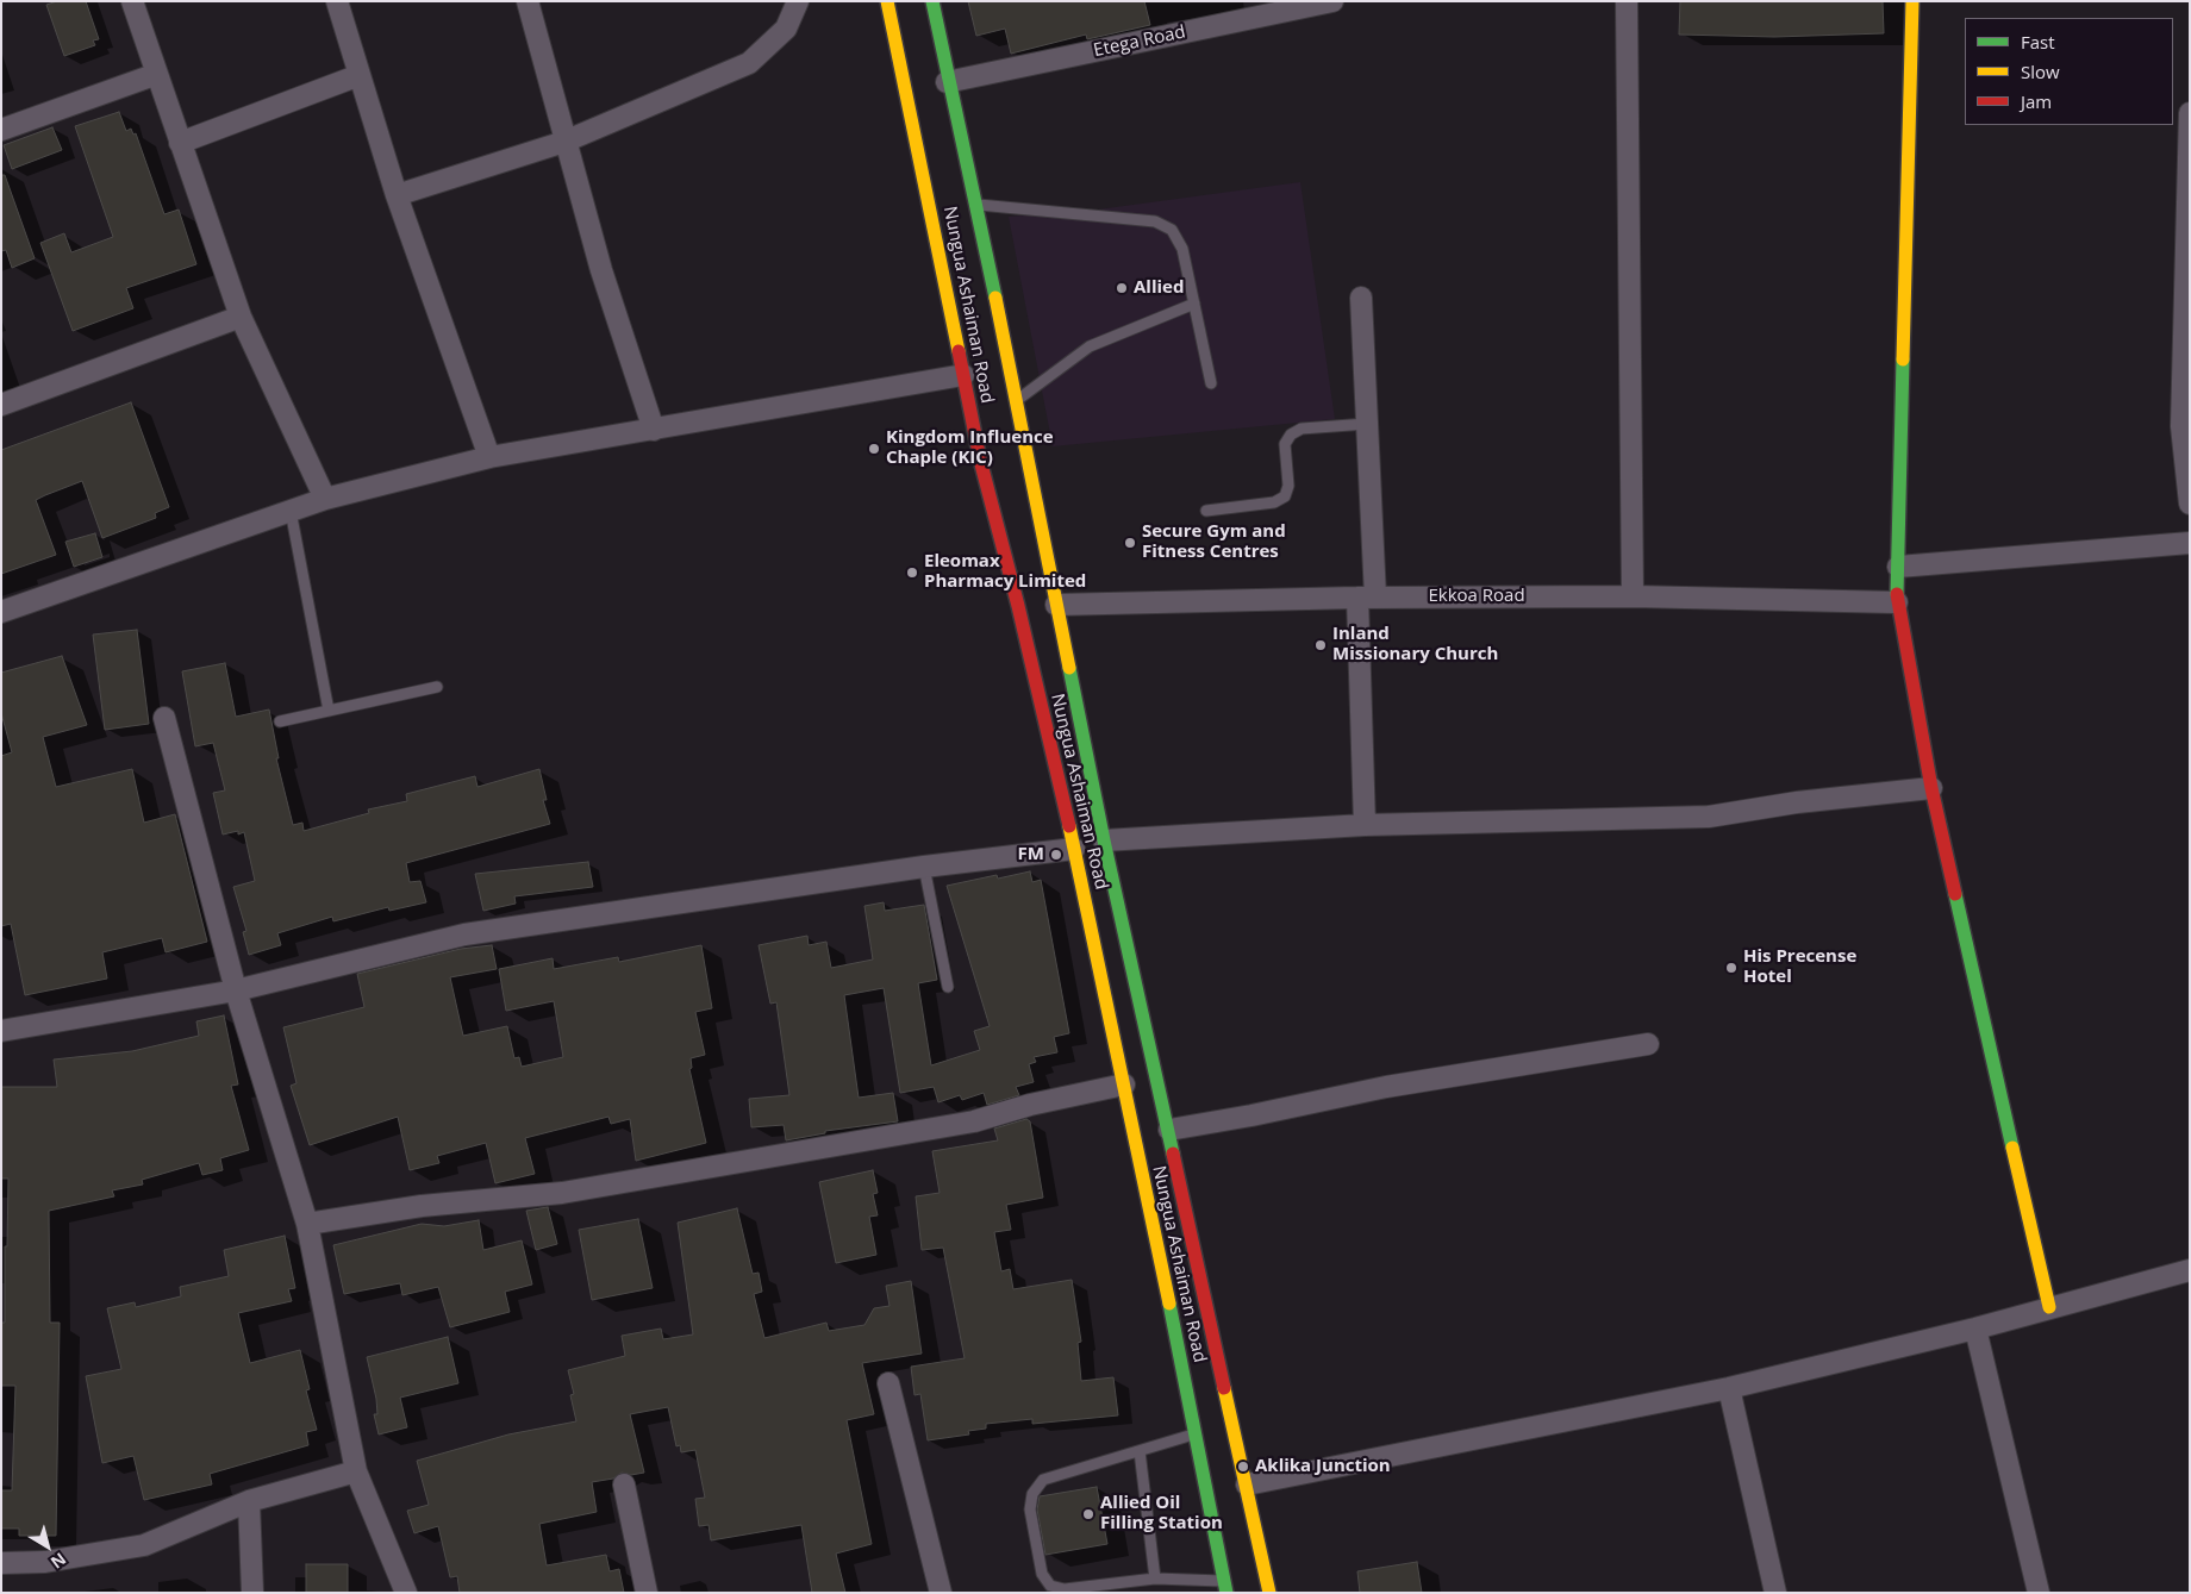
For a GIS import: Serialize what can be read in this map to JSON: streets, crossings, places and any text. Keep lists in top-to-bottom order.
{
  "streets": {
    "main road": ["Nungua Ashaiman Road"],
    "street": ["Etega Road", "Ekkoa Road"]
  },
  "crossings": [
    ["Etega Road", "Nungua Ashaiman Road"],
    ["Nungua Ashaiman Road", "Ekkoa Road"]
  ],
  "places": [
    "Allied",
    "Kingdom Influence Chaple (KIC)",
    "Secure Gym and Fitness Centres",
    "Eleomax Pharmacy Limited",
    "Inland Missionary Church",
    "FM",
    "His Precense Hotel",
    "Aklika Junction",
    "Allied Oil Filling Station"
  ],
  "legend": ["Fast", "Slow", "Jam"],
  "north": "bottom right"
}
